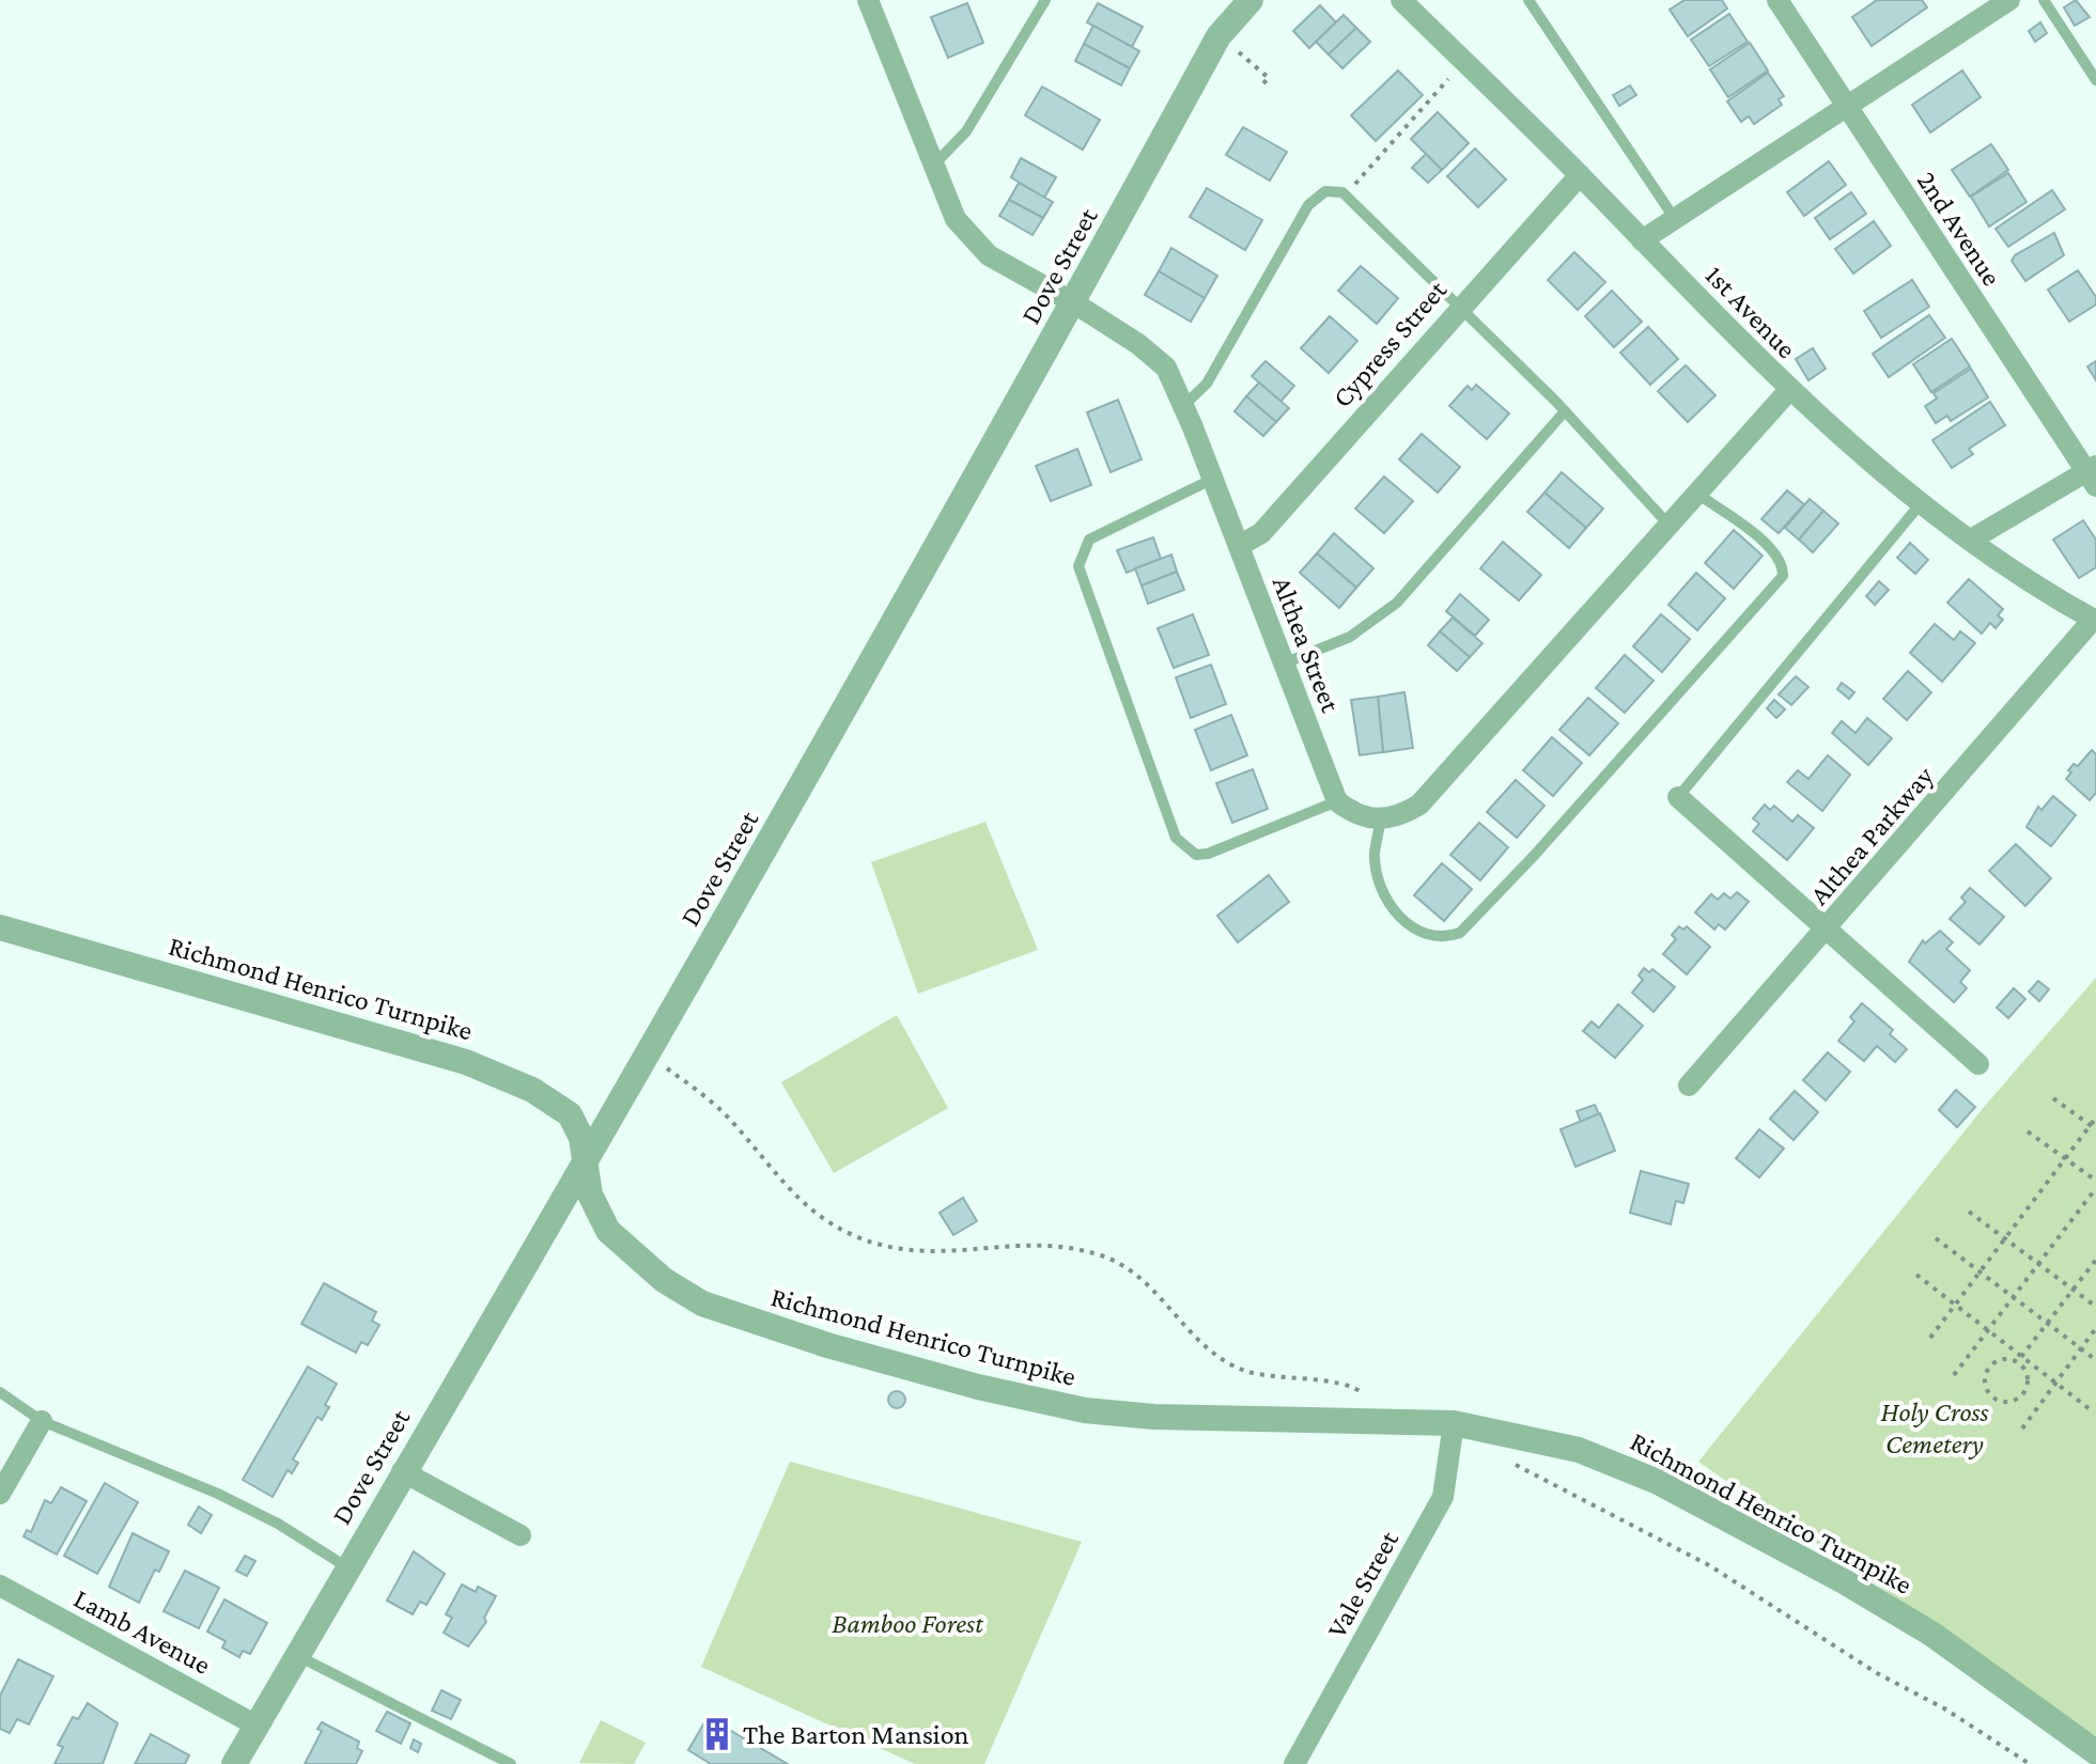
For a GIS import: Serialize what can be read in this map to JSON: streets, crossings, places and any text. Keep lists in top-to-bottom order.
{
  "streets": {
    "street": [
      "2nd Avenue",
      "Dove Street",
      "1st Avenue",
      "Cypress Street",
      "Althea Street",
      "Althea Parkway",
      "Richmond Henrico Turnpike",
      "Vale Street",
      "Lamb Avenue"
    ]
  },
  "crossings": [
    ["Dove Street", "Althea Street"],
    ["Dove Street", "Richmond Henrico Turnpike"],
    ["Dove Street", "Lamb Avenue"],
    ["1st Avenue", "Cypress Street"],
    ["1st Avenue", "Althea Parkway"],
    ["Cypress Street", "Althea Street"],
    ["Richmond Henrico Turnpike", "Vale Street"]
  ],
  "parks": ["Holy Cross Cemetery", "Bamboo Forest"],
  "places": {
    "building": ["The Barton Mansion"]
  }
}
